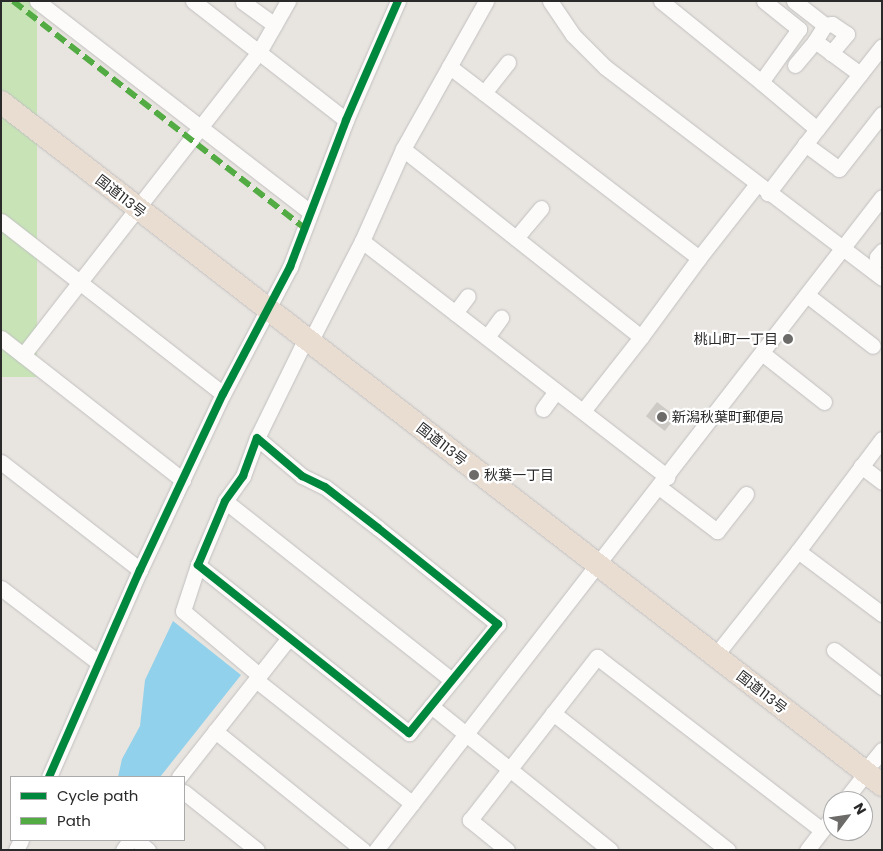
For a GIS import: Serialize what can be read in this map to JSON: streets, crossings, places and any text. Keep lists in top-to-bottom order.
{
  "streets": {
    "highway": ["国道113号"]
  },
  "places": ["桃山町一丁目", "新潟秋葉町郵便局", "秋葉一丁目"],
  "legend": ["Cycle path", "Path"],
  "north": "top right"
}
